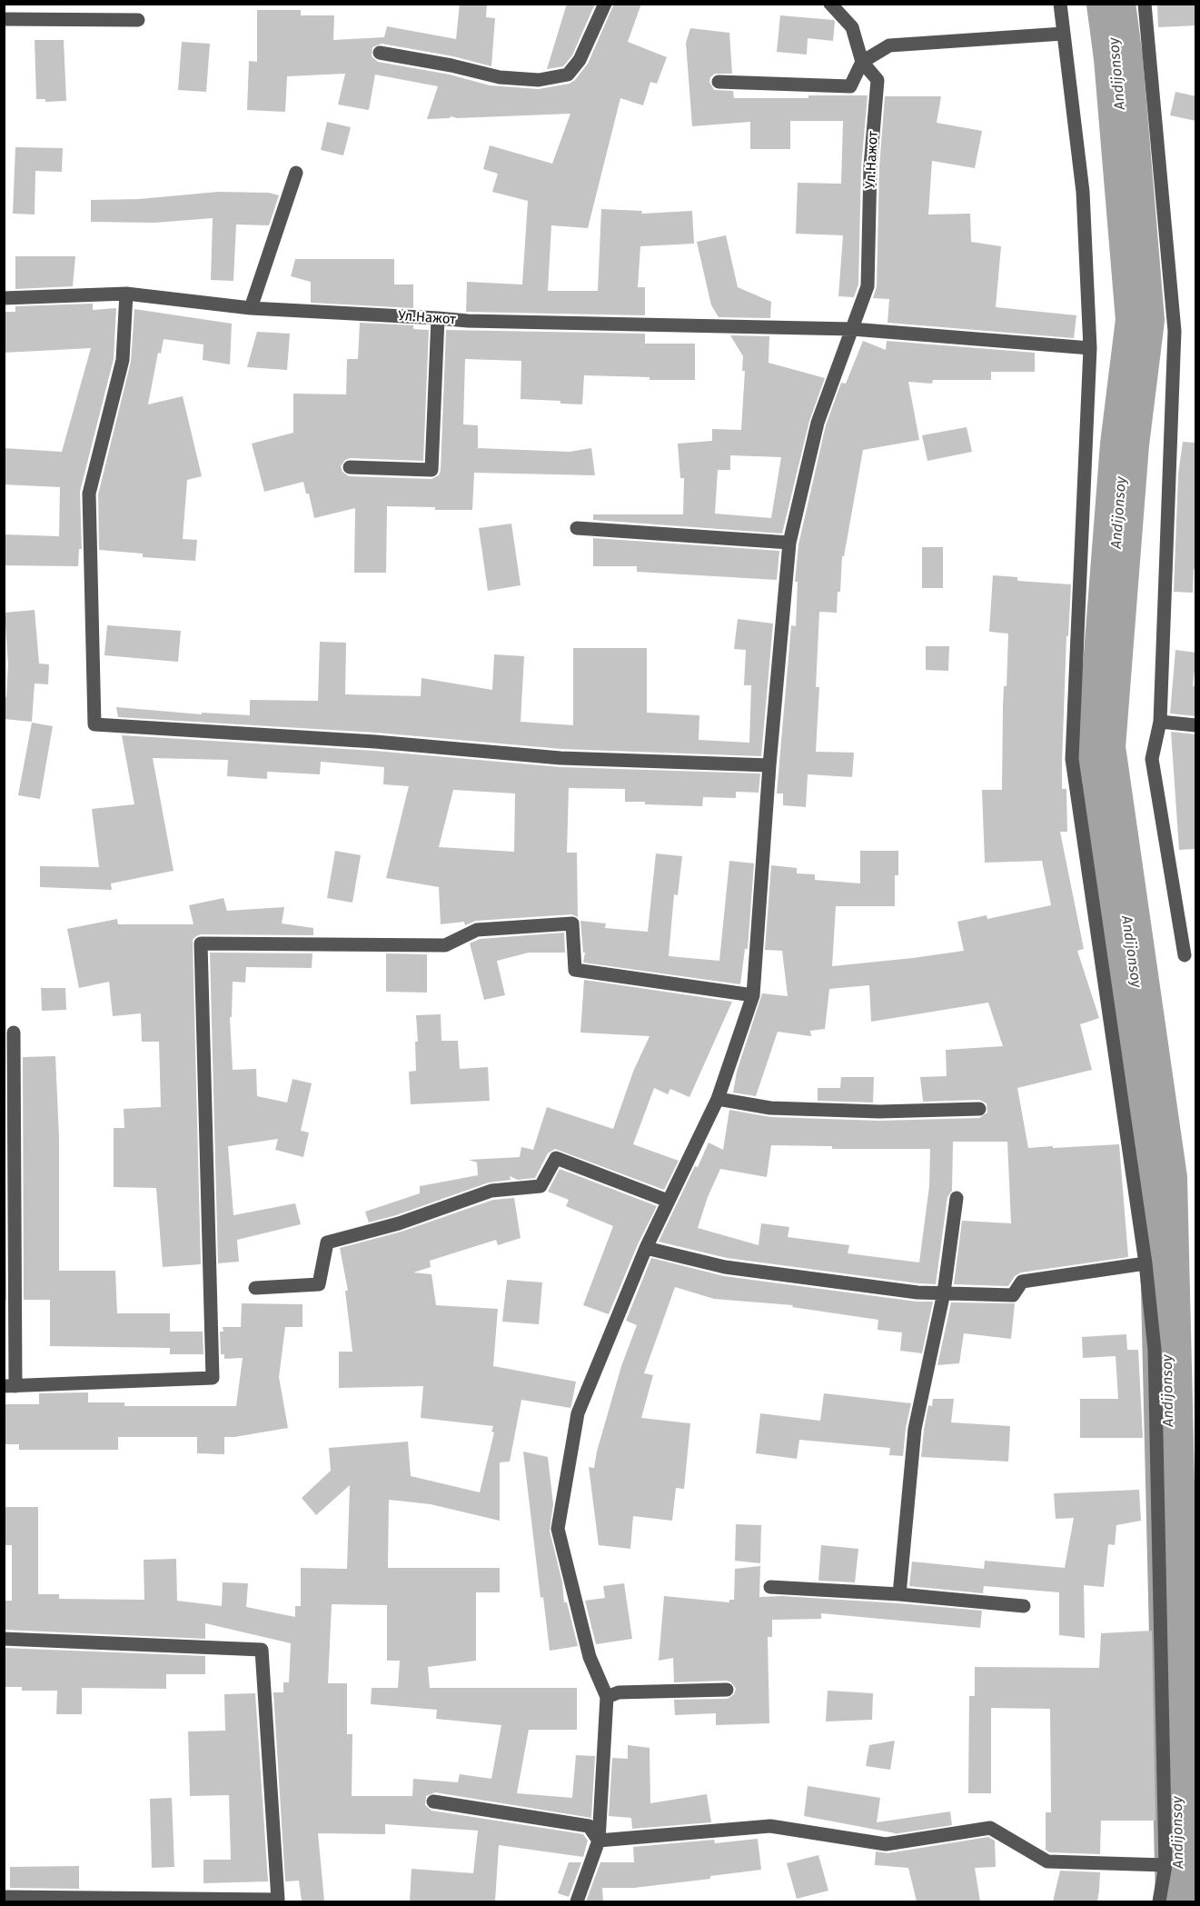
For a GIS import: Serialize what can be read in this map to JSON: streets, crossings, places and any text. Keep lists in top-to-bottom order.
{
  "streets": {
    "street": ["Ул.Нажот"]
  },
  "water": ["Andijonsoy"]
}
